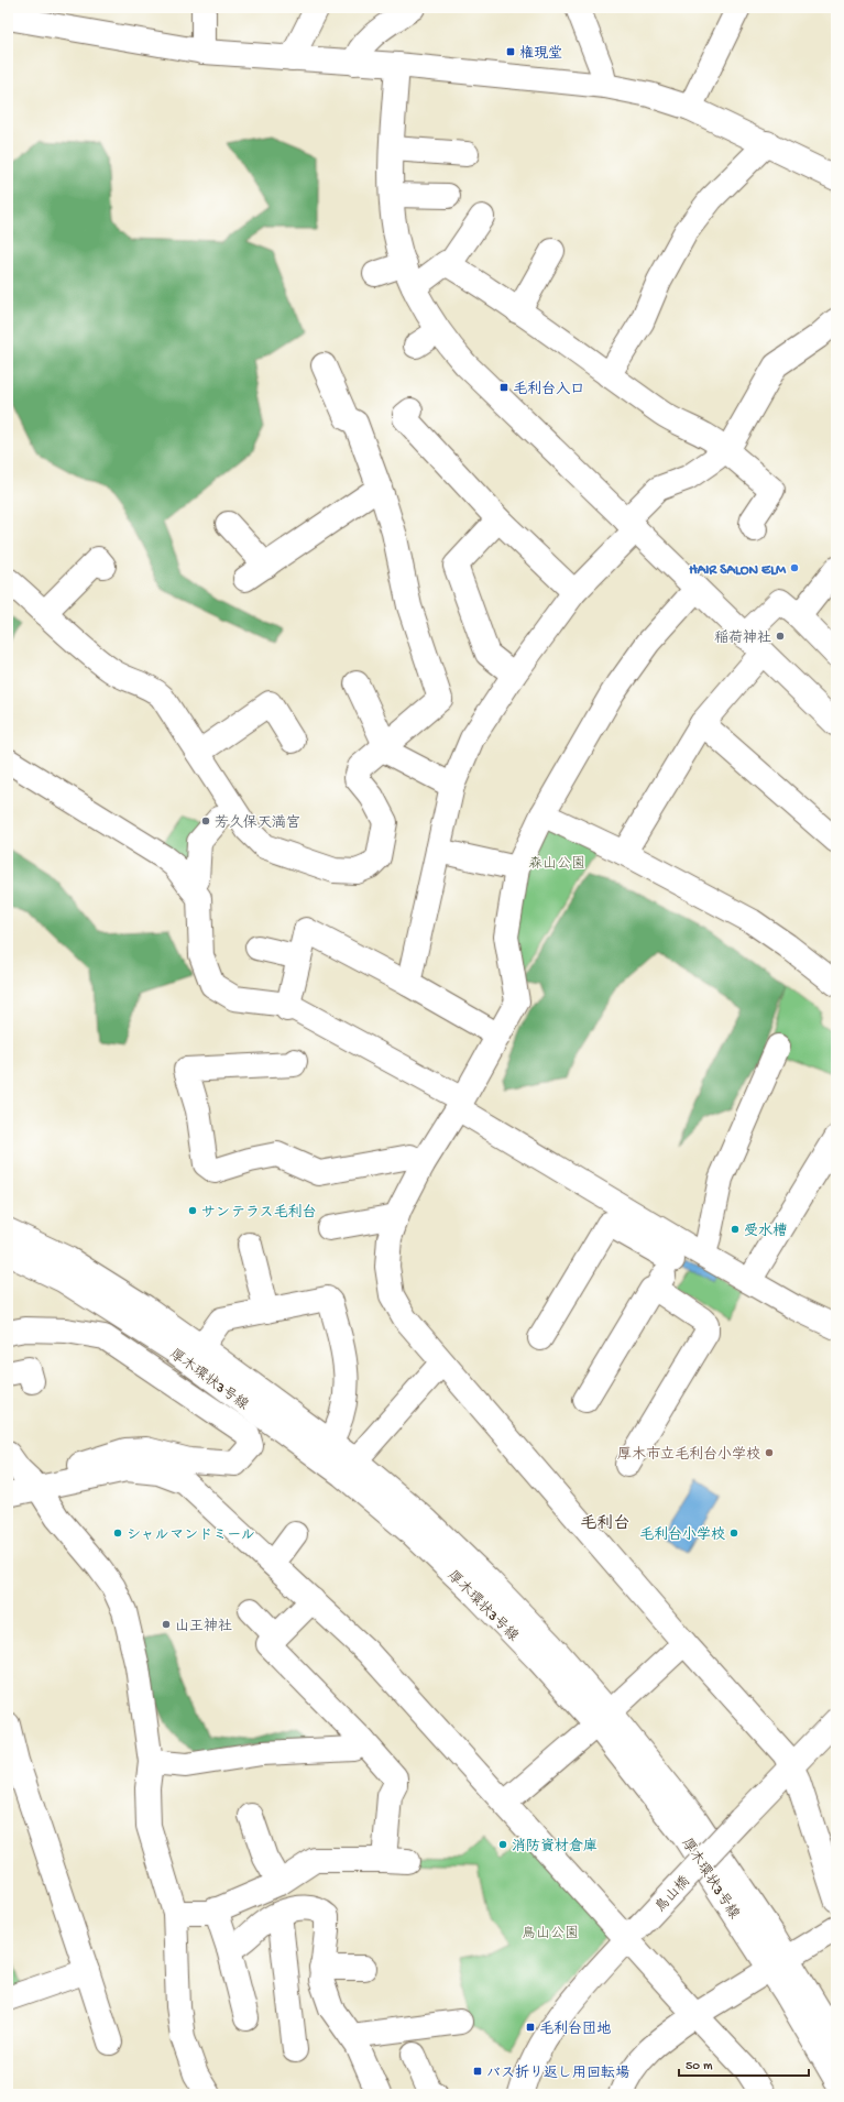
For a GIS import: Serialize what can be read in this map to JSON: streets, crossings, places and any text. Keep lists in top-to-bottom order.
{
  "streets": {
    "street": ["厚木環状3号線", "鳥山橋"]
  },
  "districts": ["毛利台"],
  "parks": ["森山公園", "鳥山公園"],
  "places": {
    "transit": [
      "権現堂",
      "毛利台入口",
      "毛利台団地",
      "バス折り返し用回転場"
    ],
    "other": [
      "HAIR SALON ELM",
      "稲荷神社",
      "芳久保天満宮",
      "サンテラス毛利台",
      "受水槽",
      "厚木市立毛利台小学校",
      "シャルマンドミール",
      "毛利台小学校",
      "山王神社",
      "消防資材倉庫"
    ]
  },
  "scale_bar": "50 m"
}
